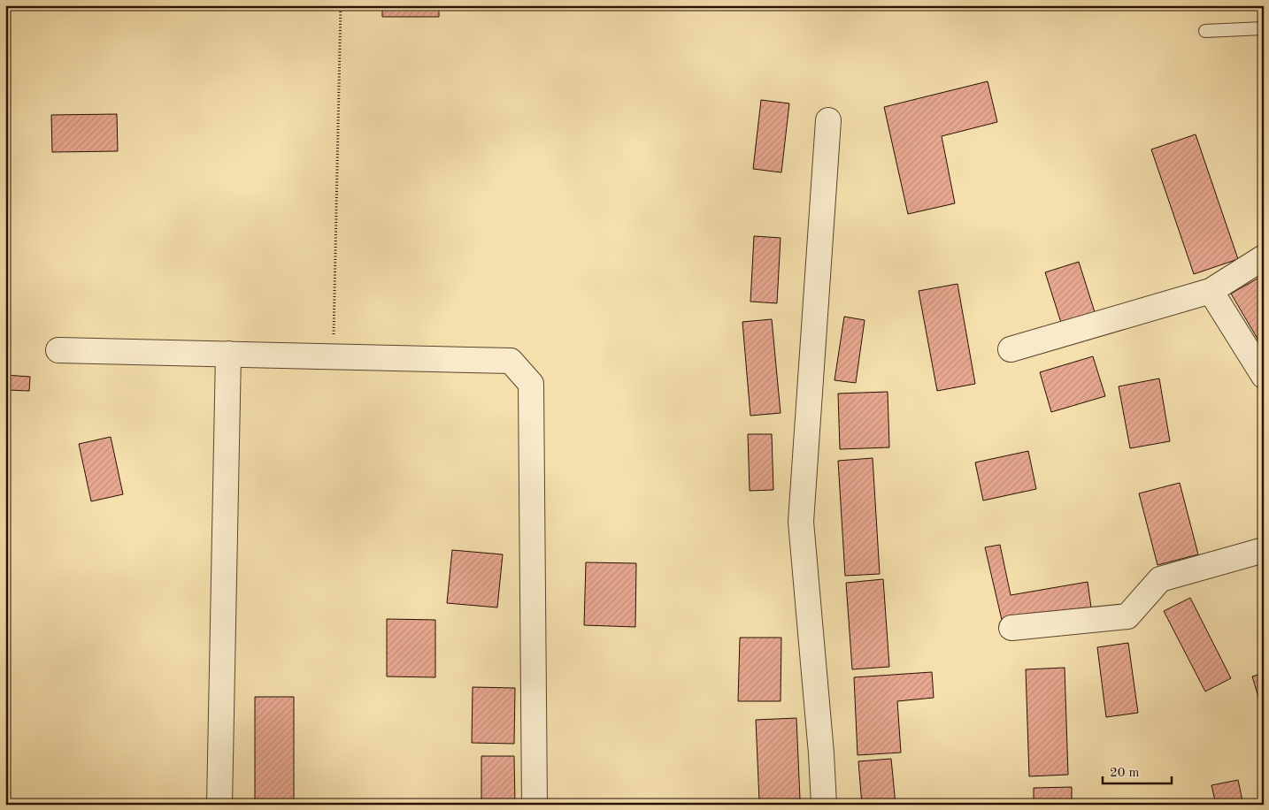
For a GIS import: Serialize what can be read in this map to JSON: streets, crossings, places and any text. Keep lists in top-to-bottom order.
{
  "scale_bar": "20 m"
}
